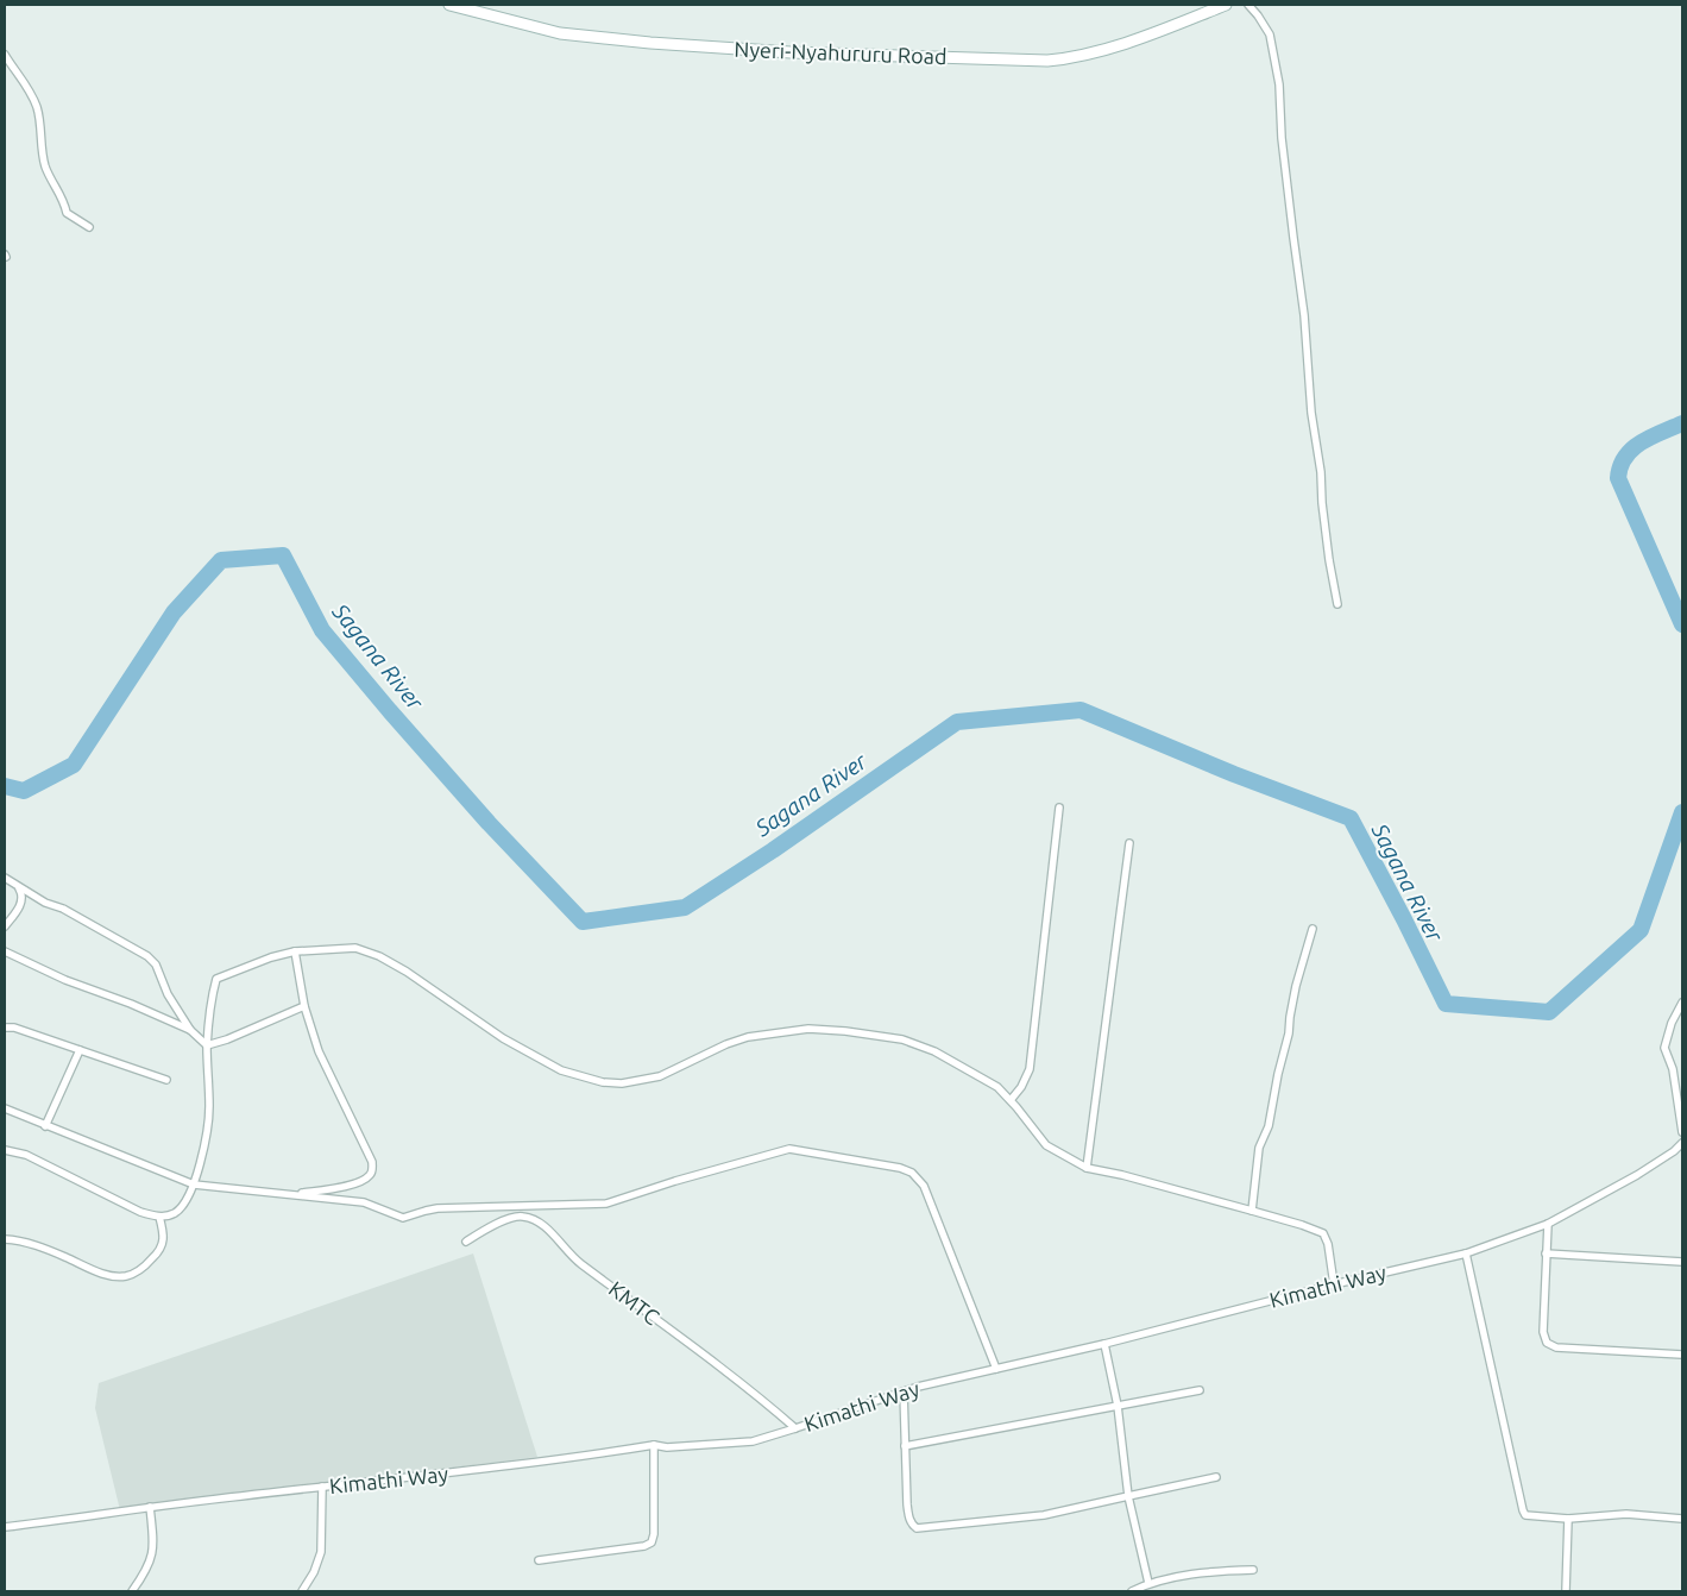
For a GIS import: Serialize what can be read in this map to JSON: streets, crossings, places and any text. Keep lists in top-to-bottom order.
{
  "streets": {
    "main road": ["Nyeri-Nyahururu Road"],
    "street": ["Kimathi Way", "KMTC"]
  },
  "crossings": [
    ["Kimathi Way", "KMTC"]
  ],
  "water": ["Sagana River"]
}
